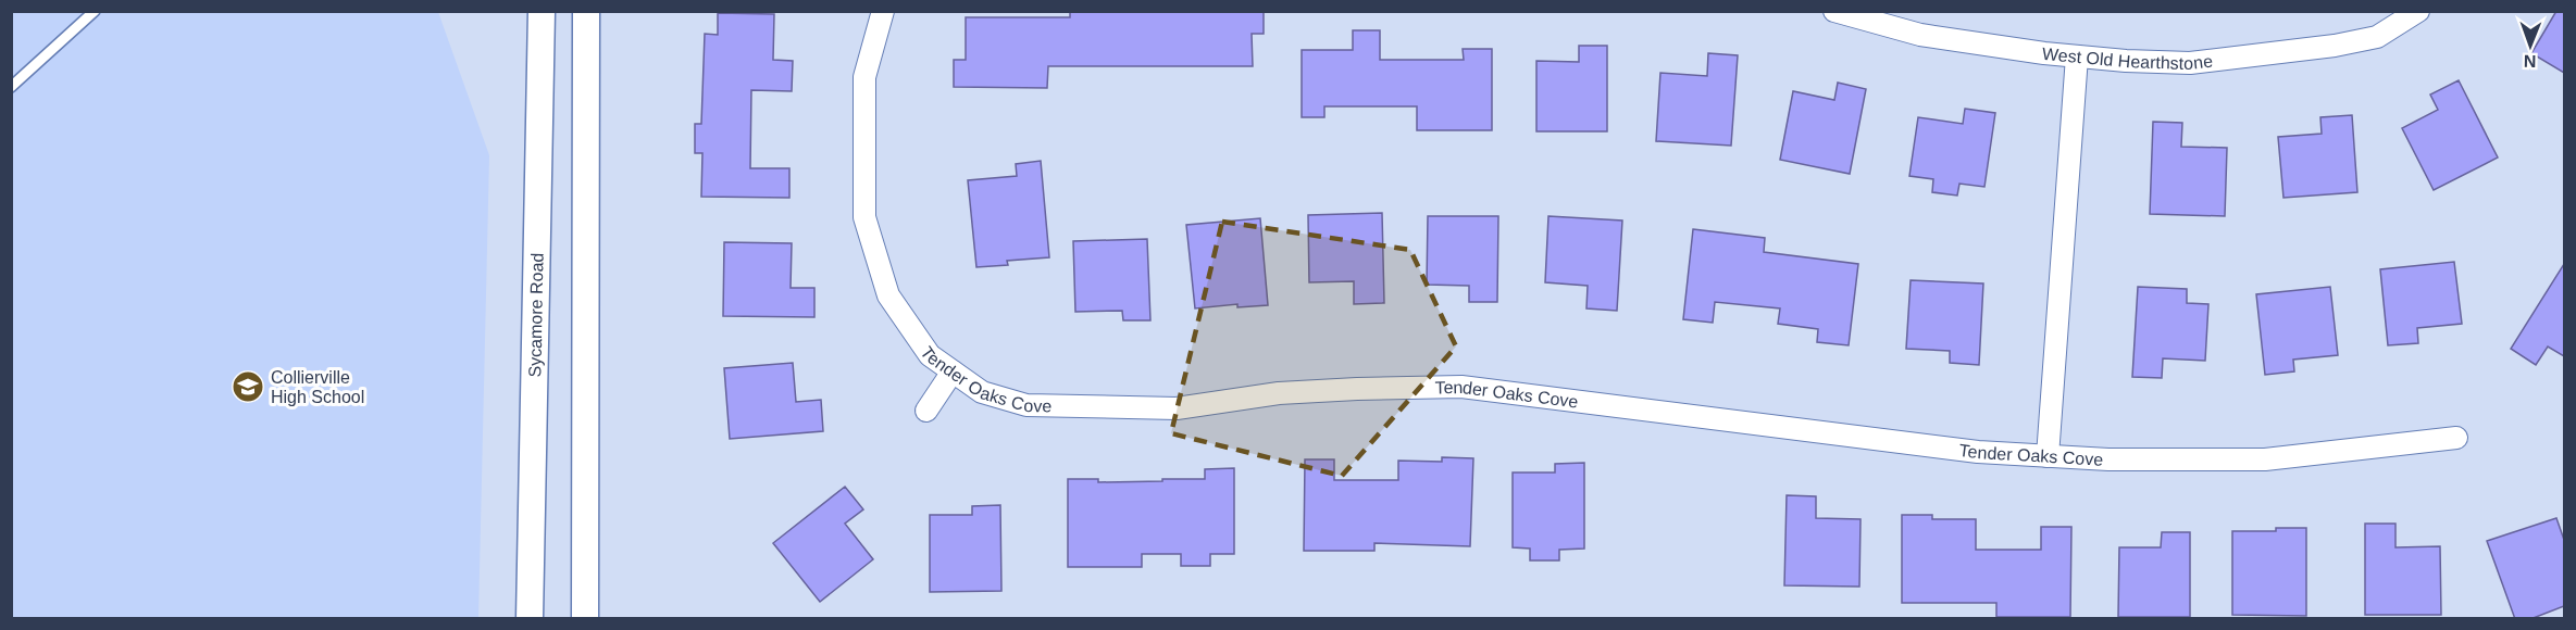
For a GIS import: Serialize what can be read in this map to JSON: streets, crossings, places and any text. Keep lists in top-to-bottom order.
{
  "streets": {
    "street": ["West Old Hearthstone", "Sycamore Road", "Tender Oaks Cove"]
  },
  "places": {
    "school or university": ["Collierville High School"]
  },
  "north": "bottom"
}
